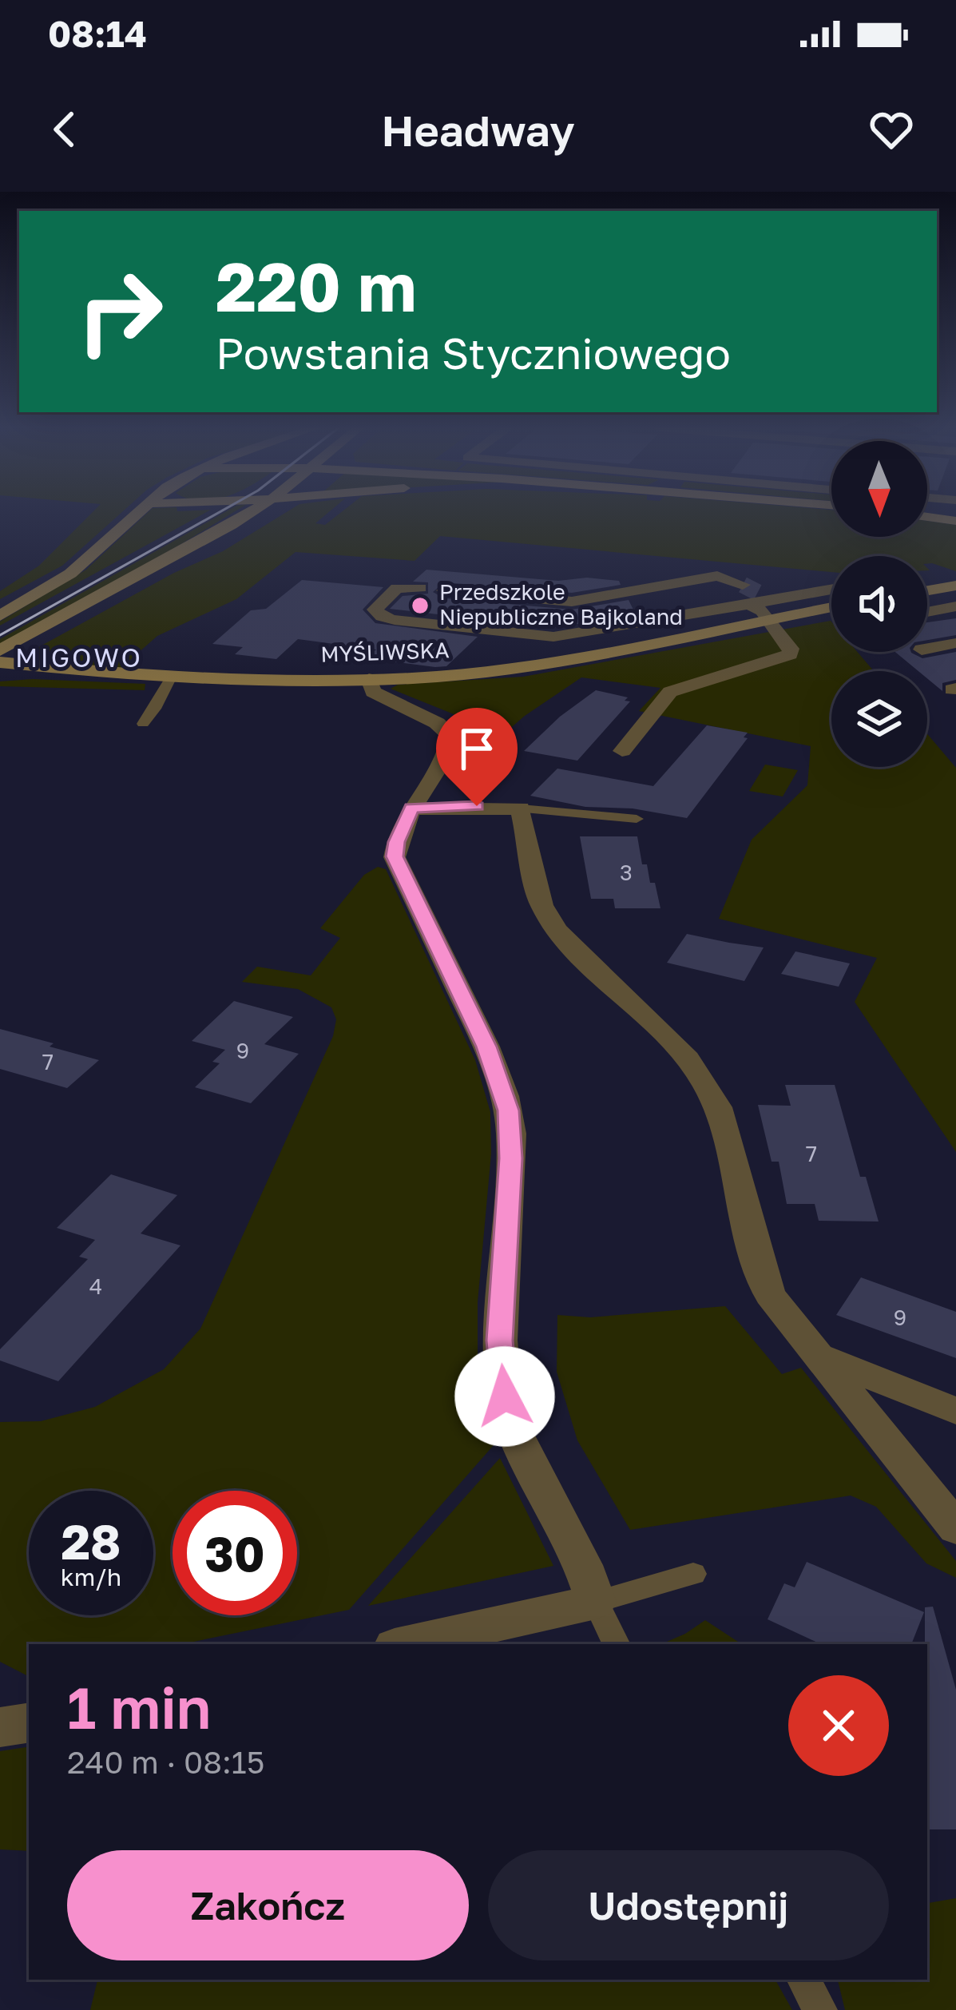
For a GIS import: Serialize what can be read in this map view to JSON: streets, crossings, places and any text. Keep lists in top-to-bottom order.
{
  "streets": {
    "street": ["MYŚLIWSKA"]
  },
  "districts": ["MIGOWO"],
  "places": ["Przedszkole Niepubliczne Bajkoland"],
  "house_numbers": [
    "3",
    "9",
    "7",
    "7",
    "4",
    "9"
  ],
  "north": "bottom",
  "page": {
    "status": "08:14",
    "header": "Headway",
    "turn": ["220 m", "Powstania Styczniowego"],
    "speed": "28 km/h",
    "limit": "30",
    "heading": ["1 min", "240 m · 08:15"],
    "buttons": ["Zakończ", "Udostępnij"]
  }
}
